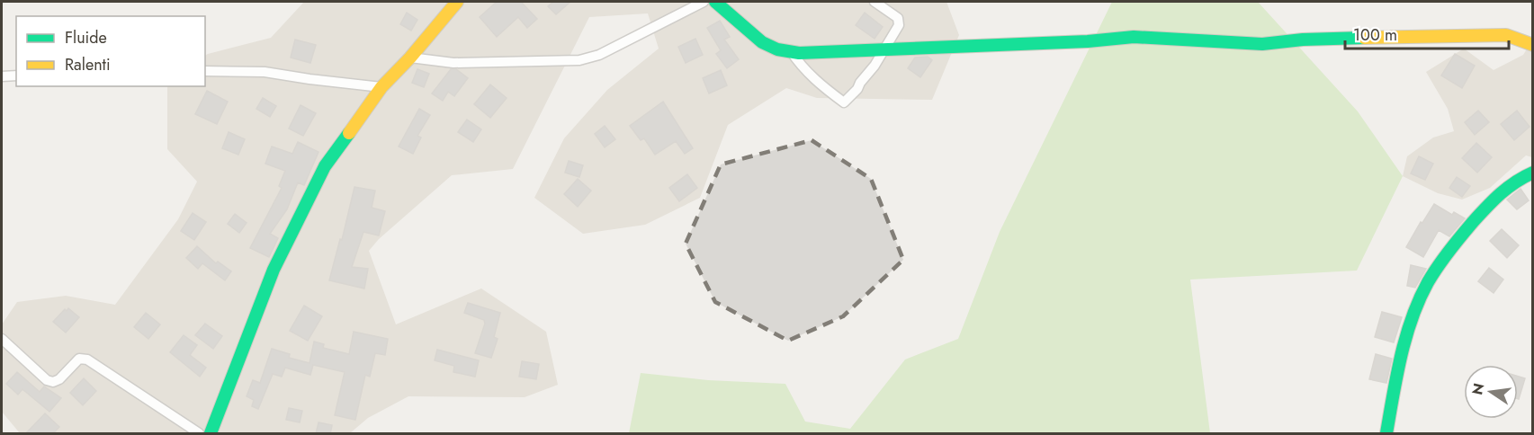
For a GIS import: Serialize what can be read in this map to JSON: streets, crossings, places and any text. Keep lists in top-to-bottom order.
{
  "legend": ["Fluide", "Ralenti"],
  "scale_bar": "100 m",
  "north": "left"
}
